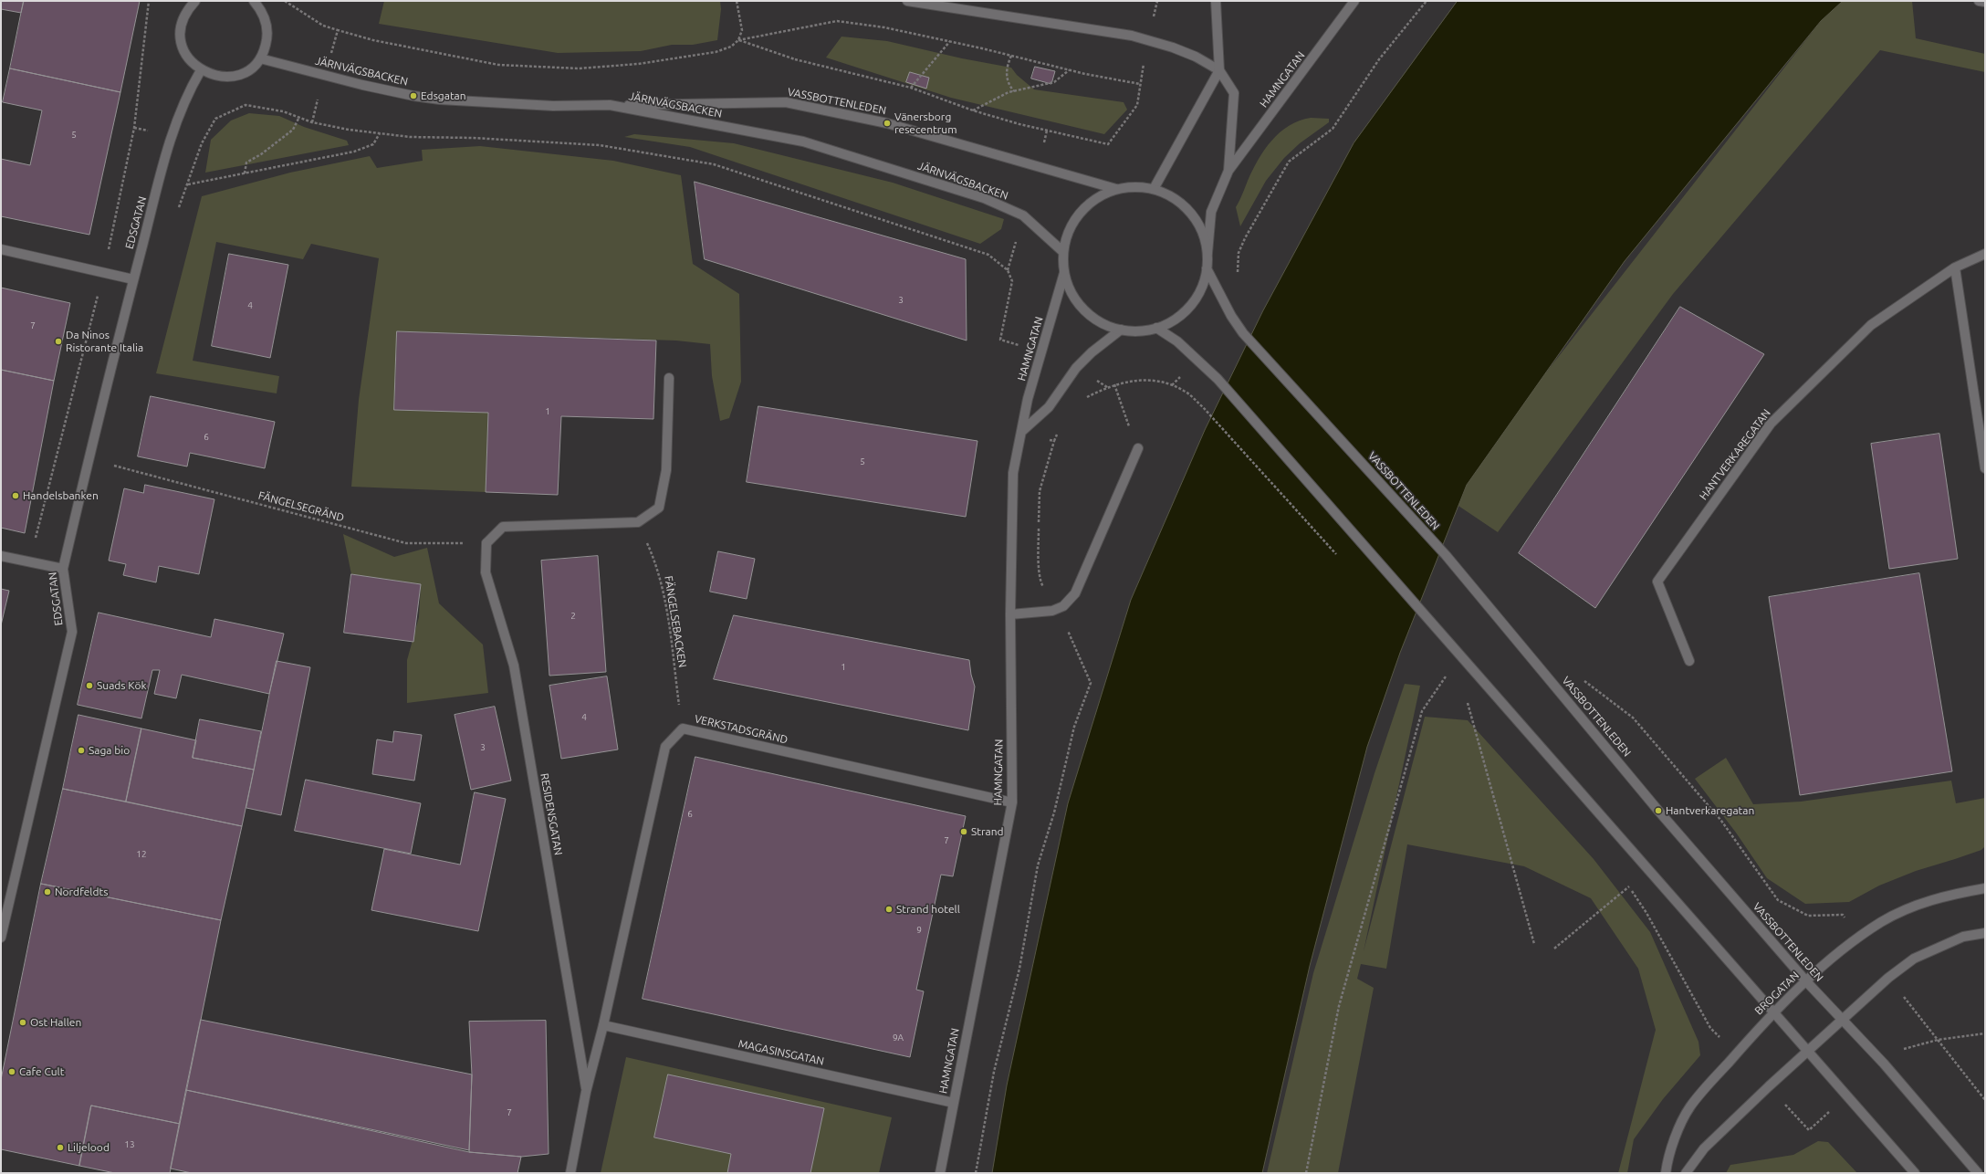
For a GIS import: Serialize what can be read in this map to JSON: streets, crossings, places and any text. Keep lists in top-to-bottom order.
{
  "streets": {
    "street": [
      "JÄRNVÄGSBACKEN",
      "HAMNGATAN",
      "VASSBOTTENLEDEN",
      "EDSGATAN",
      "HANTVERKAREGATAN",
      "VERKSTADSGRÄND",
      "RESIDENSGATAN",
      "BROGATAN",
      "MAGASINSGATAN"
    ],
    "path": ["FÄNGELSEGRÄND", "FÄNGELSEBACKEN"]
  },
  "crossings": [
    ["JÄRNVÄGSBACKEN", "VASSBOTTENLEDEN"],
    ["HAMNGATAN", "VASSBOTTENLEDEN"],
    ["HAMNGATAN", "VERKSTADSGRÄND"],
    ["HAMNGATAN", "MAGASINSGATAN"],
    ["VASSBOTTENLEDEN", "BROGATAN"],
    ["FÄNGELSEGRÄND", "RESIDENSGATAN"],
    ["FÄNGELSEBACKEN", "VERKSTADSGRÄND"],
    ["VERKSTADSGRÄND", "RESIDENSGATAN"],
    ["VERKSTADSGRÄND", "MAGASINSGATAN"],
    ["RESIDENSGATAN", "MAGASINSGATAN"]
  ],
  "places": [
    "Edsgatan",
    "Vänersborg resecentrum",
    "Da Ninos Ristorante Italia",
    "Handelsbanken",
    "Suads Kök",
    "Saga bio",
    "Hantverkaregatan",
    "Strand",
    "Nordfeldts",
    "Strand hotell",
    "Ost Hallen",
    "Cafe Cult",
    "Liljelood"
  ],
  "house_numbers": [
    "5",
    "3",
    "4",
    "7",
    "1",
    "6",
    "5",
    "2",
    "1",
    "4",
    "3",
    "6",
    "7",
    "12",
    "9",
    "9A",
    "7",
    "13"
  ]
}
